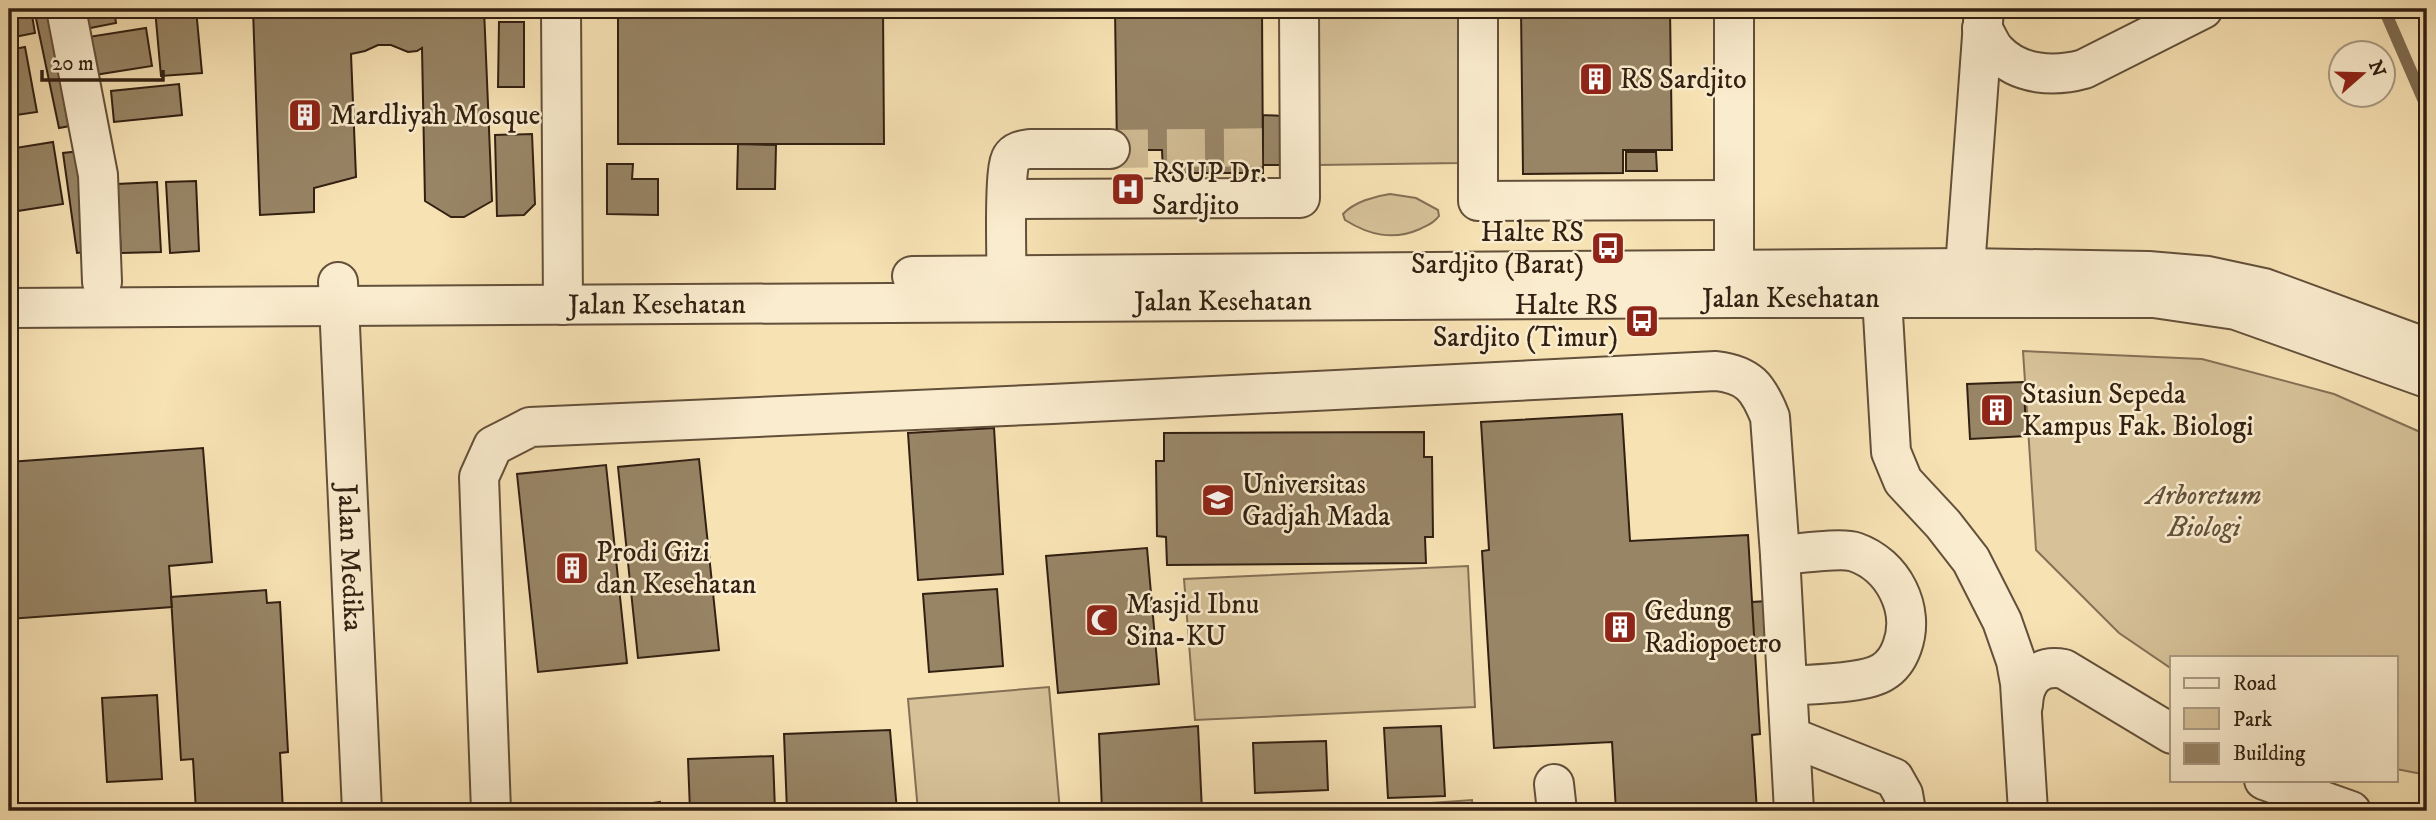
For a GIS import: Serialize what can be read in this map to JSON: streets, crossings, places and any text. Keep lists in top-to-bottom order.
{
  "streets": {
    "street": ["Jalan Kesehatan", "Jalan Medika"]
  },
  "crossings": [
    ["Jalan Kesehatan", "Jalan Medika"]
  ],
  "parks": ["Arboretum Biologi"],
  "places": {
    "building": [
      "RS Sardjito",
      "Mardliyah Mosque",
      "Stasiun Sepeda Kampus Fak. Biologi",
      "Prodi Gizi dan Kesehatan",
      "Gedung Radiopoetro"
    ],
    "hospital": ["RSUP Dr. Sardjito"],
    "bus stop": ["Halte RS Sardjito (Barat)", "Halte RS Sardjito (Timur)"],
    "school or university": ["Universitas Gadjah Mada"],
    "mosque": ["Masjid Ibnu Sina-KU"]
  },
  "legend": ["Road", "Park", "Building"],
  "scale_bar": "20 m",
  "north": "right"
}
